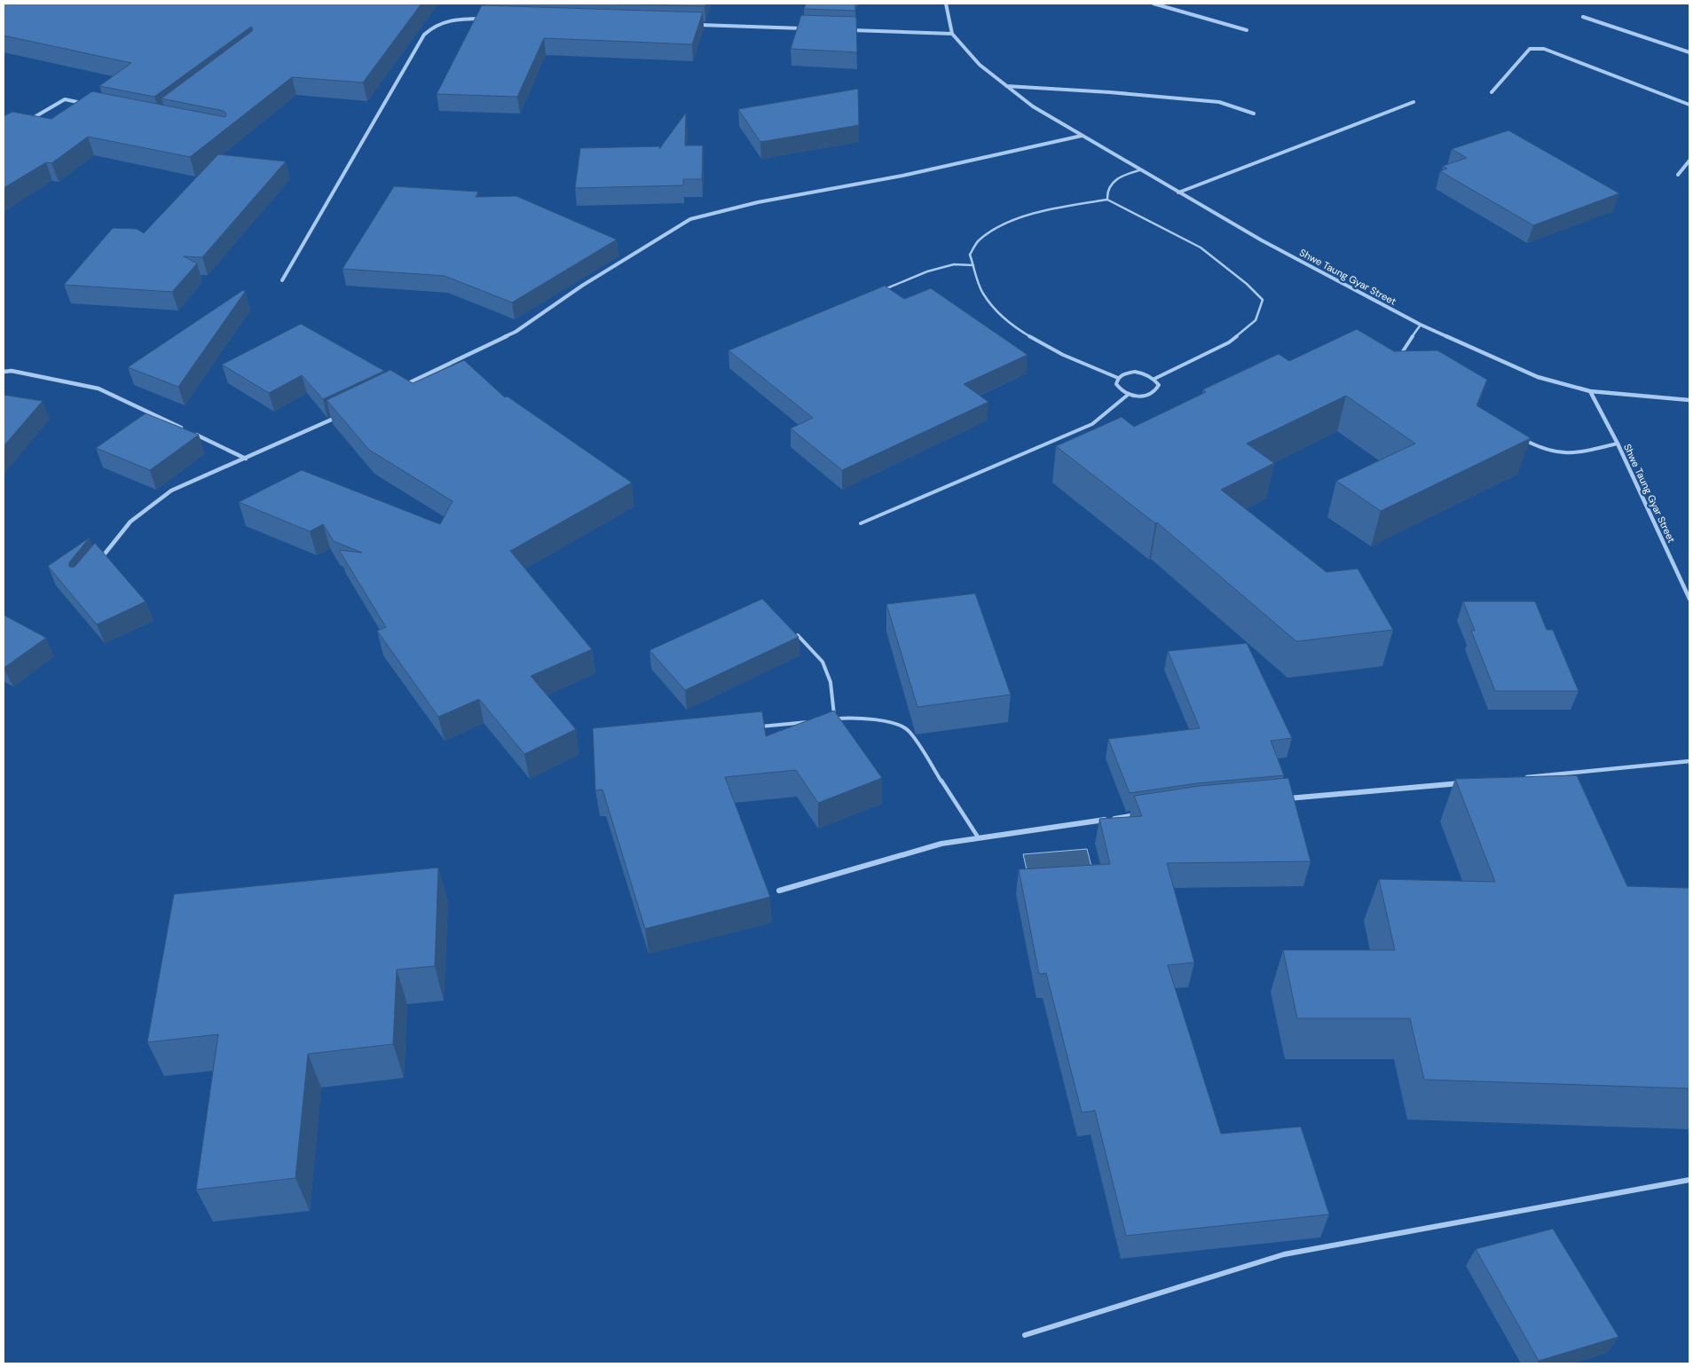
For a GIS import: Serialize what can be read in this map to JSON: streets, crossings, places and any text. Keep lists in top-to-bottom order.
{
  "streets": {
    "street": ["Shwe Taung Gyar Street"]
  }
}
